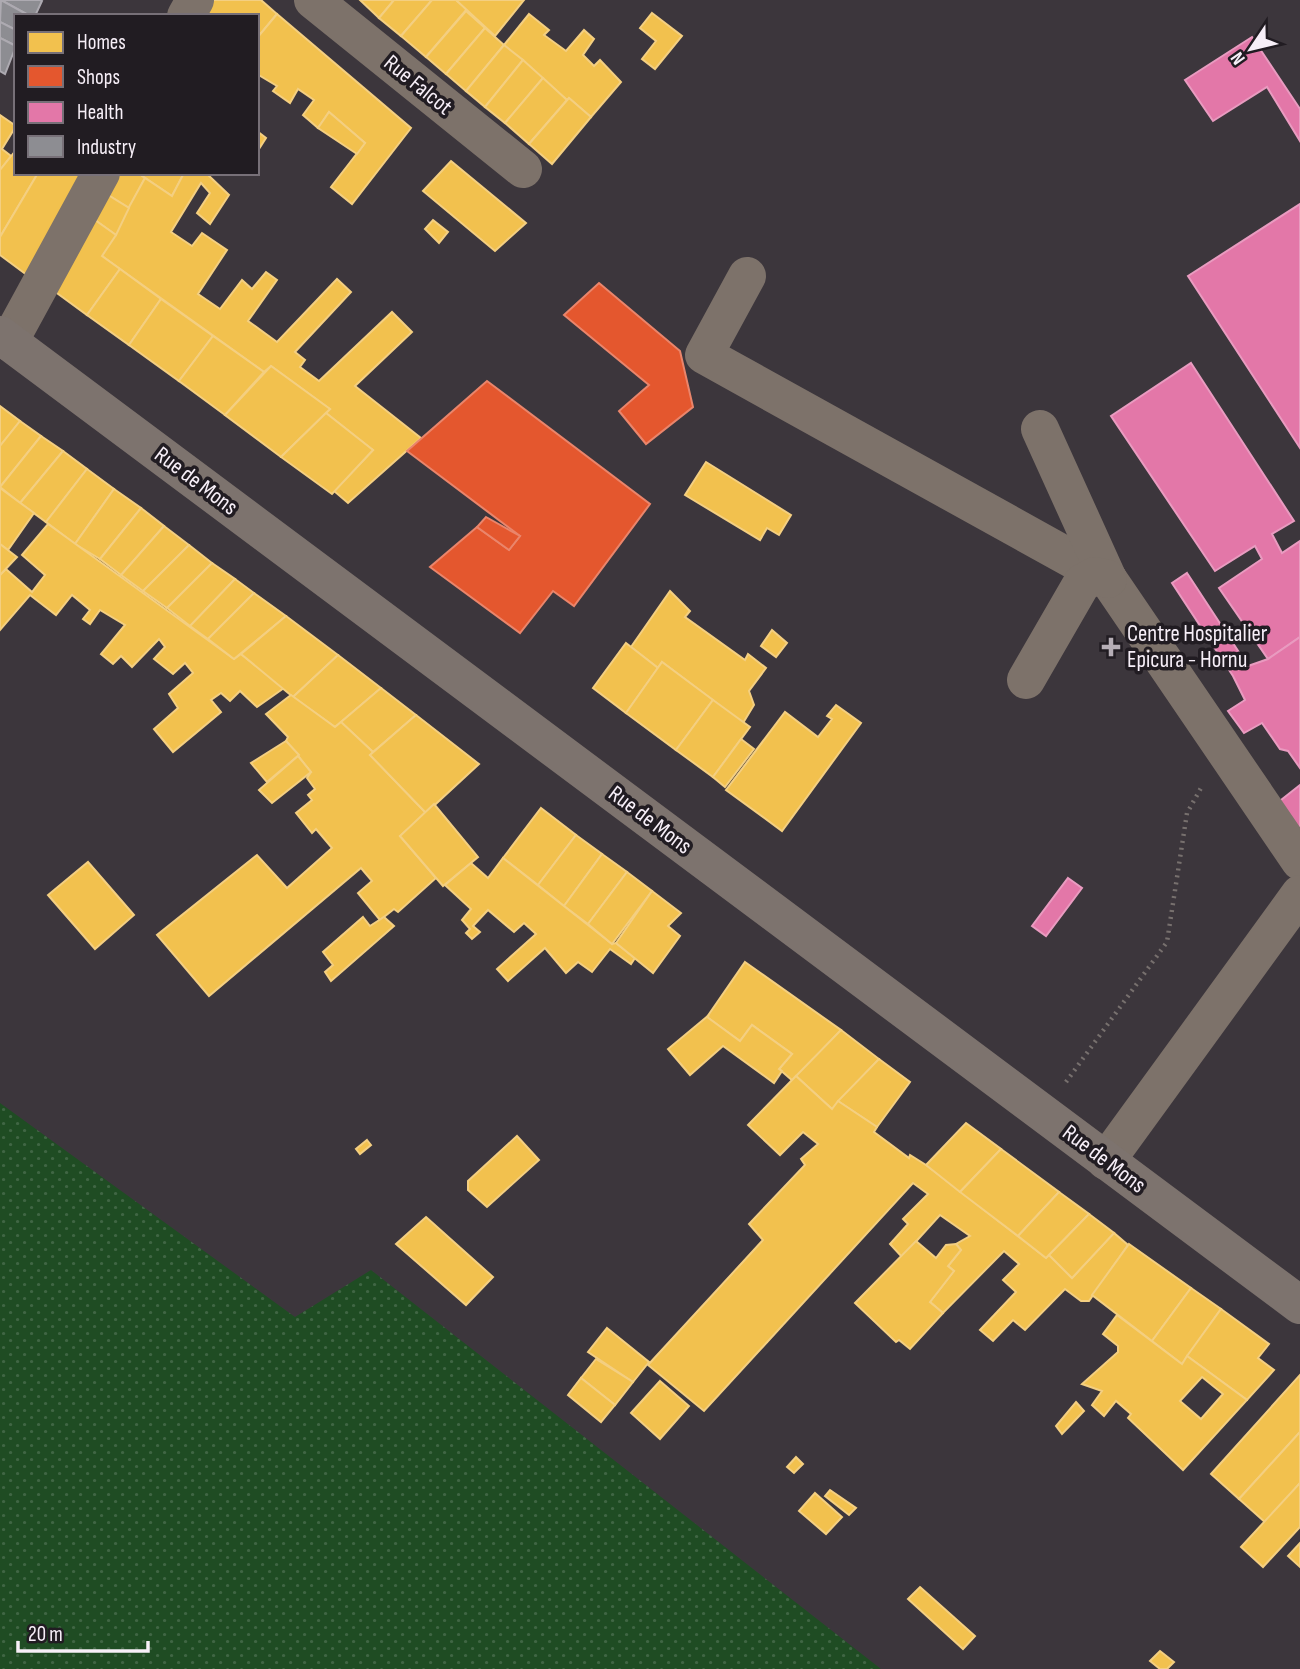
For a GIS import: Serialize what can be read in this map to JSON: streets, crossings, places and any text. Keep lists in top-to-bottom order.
{
  "streets": {
    "main road": ["Rue de Mons"],
    "street": ["Rue Falcot"]
  },
  "places": {
    "health": ["Centre Hospitalier Epicura - Hornu"]
  },
  "legend": [
    "Homes",
    "Shops",
    "Health",
    "Industry"
  ],
  "scale_bar": "20 m",
  "north": "bottom left"
}
